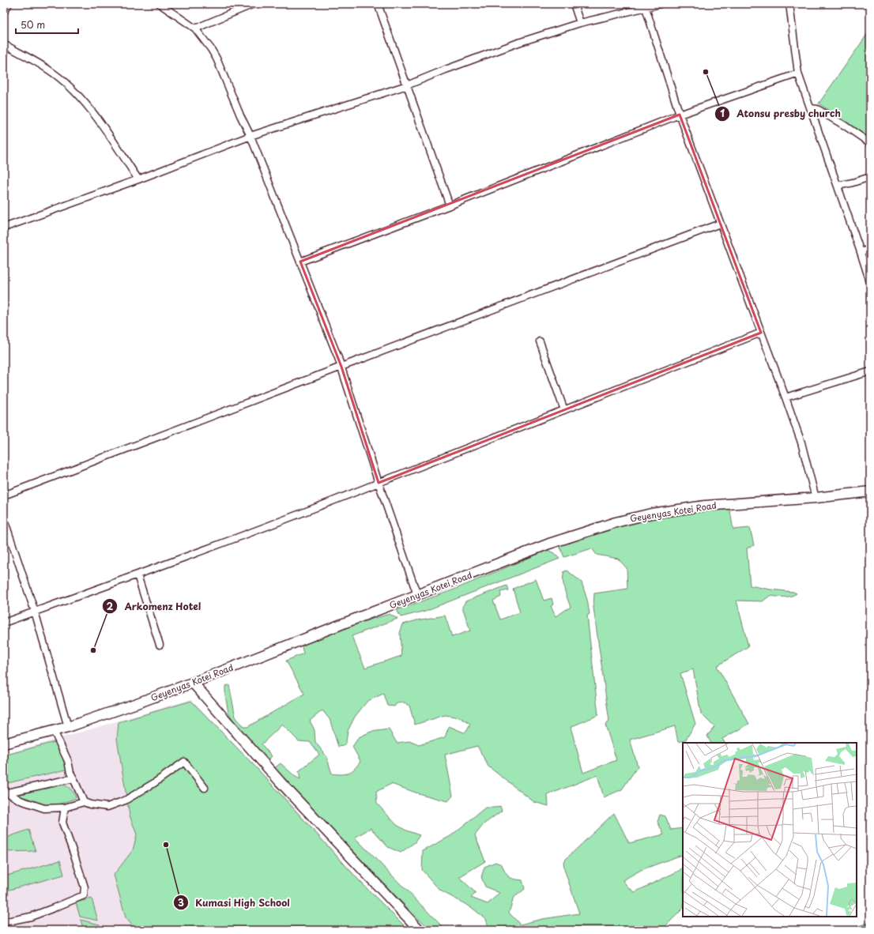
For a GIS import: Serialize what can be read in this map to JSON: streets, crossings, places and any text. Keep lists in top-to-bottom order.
{
  "streets": {
    "street": ["Geyenyas Kotei Road"]
  },
  "places": ["Atonsu presby church", "Arkomenz Hotel", "Kumasi High School"],
  "scale_bar": "50 m"
}
